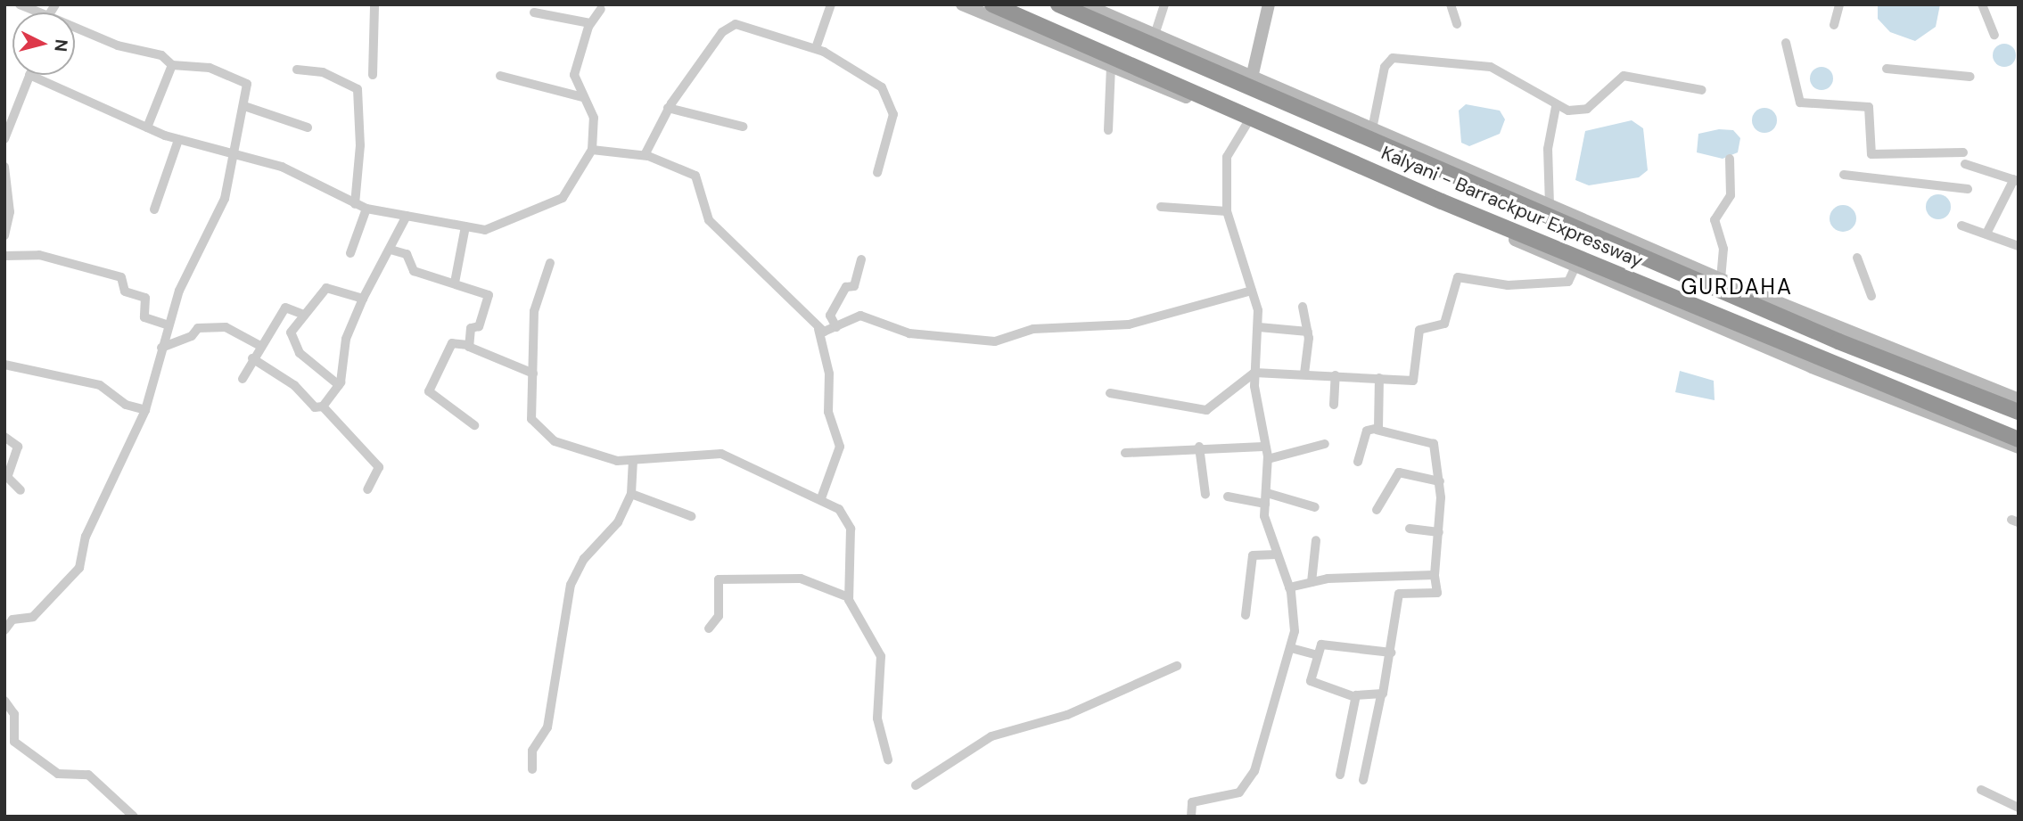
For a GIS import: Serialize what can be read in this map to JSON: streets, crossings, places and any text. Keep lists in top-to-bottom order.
{
  "streets": {
    "highway": ["Kalyani - Barrackpur Expressway"]
  },
  "districts": ["GURDAHA"],
  "north": "right"
}
